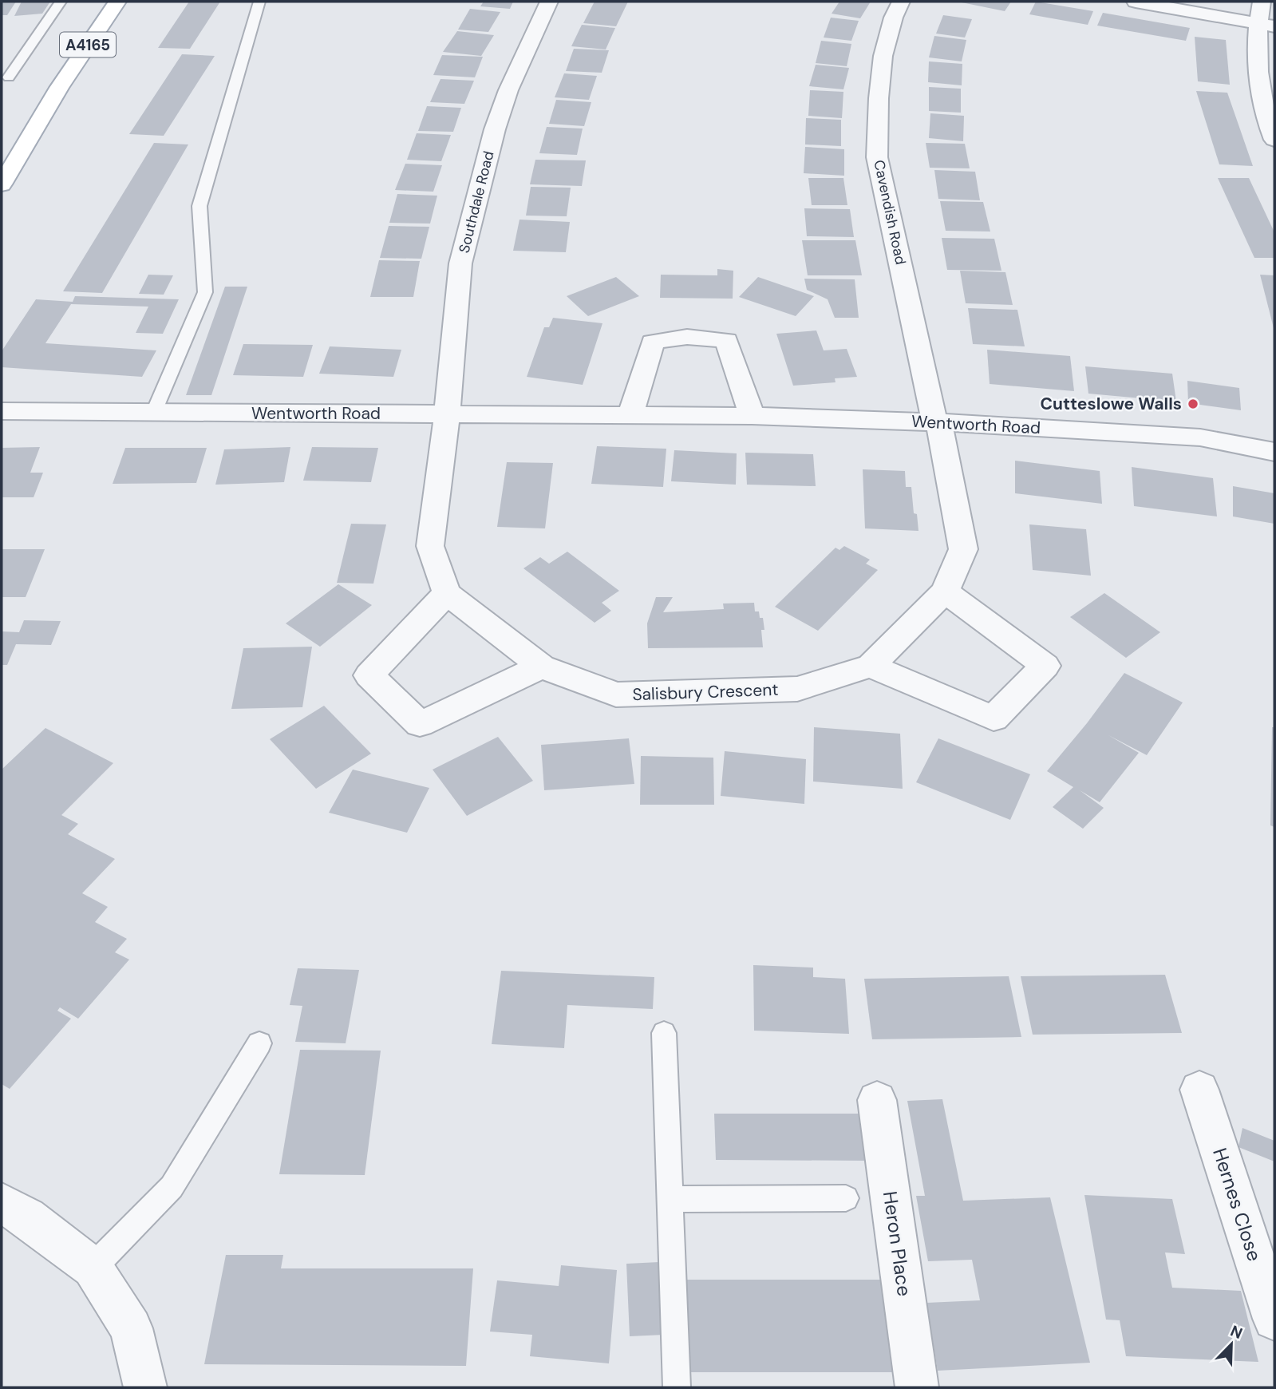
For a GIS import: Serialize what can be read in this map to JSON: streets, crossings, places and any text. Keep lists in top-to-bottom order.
{
  "streets": {
    "main road": ["A4165"],
    "street": [
      "Southdale Road",
      "Cavendish Road",
      "Wentworth Road",
      "Salisbury Crescent",
      "Hernes Close",
      "Heron Place"
    ]
  },
  "crossings": [
    ["Southdale Road", "Wentworth Road"],
    ["Cavendish Road", "Wentworth Road"],
    ["Cavendish Road", "Salisbury Crescent"],
    ["Wentworth Road", "Salisbury Crescent"]
  ],
  "places": ["Cutteslowe Walls"],
  "north": "top right"
}
